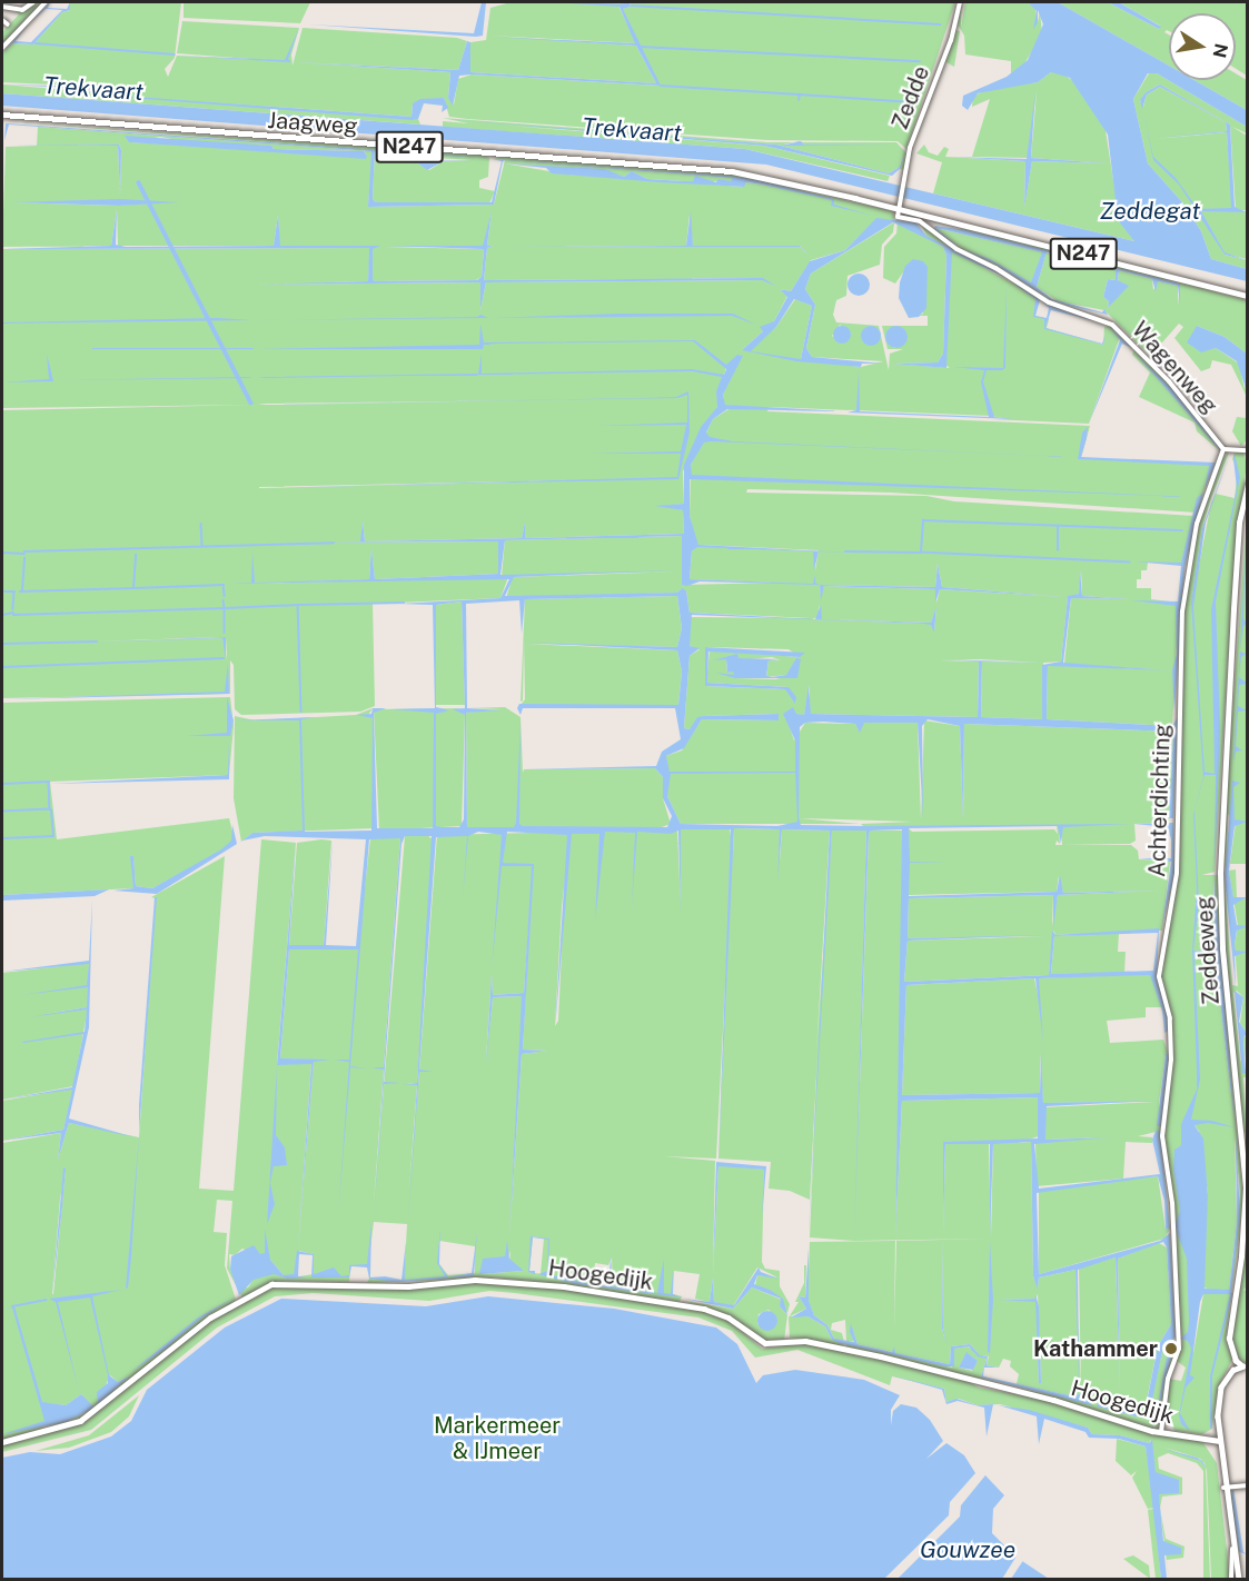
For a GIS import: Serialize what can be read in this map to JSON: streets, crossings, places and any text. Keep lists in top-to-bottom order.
{
  "streets": {
    "main road": ["Jaagweg", "N247"],
    "street": [
      "Zedde",
      "Wagenweg",
      "Achterdichting",
      "Zeddeweg",
      "Hoogedijk"
    ]
  },
  "crossings": [
    ["Zedde", "Jaagweg"],
    ["Zedde", "N247"],
    ["Zedde", "Wagenweg"],
    ["Jaagweg", "N247"],
    ["Wagenweg", "Achterdichting"],
    ["Achterdichting", "Hoogedijk"]
  ],
  "water": ["Trekvaart", "Zeddegat", "Gouwzee"],
  "parks": ["Markermeer & IJmeer"],
  "places": ["Kathammer"],
  "north": "right"
}
